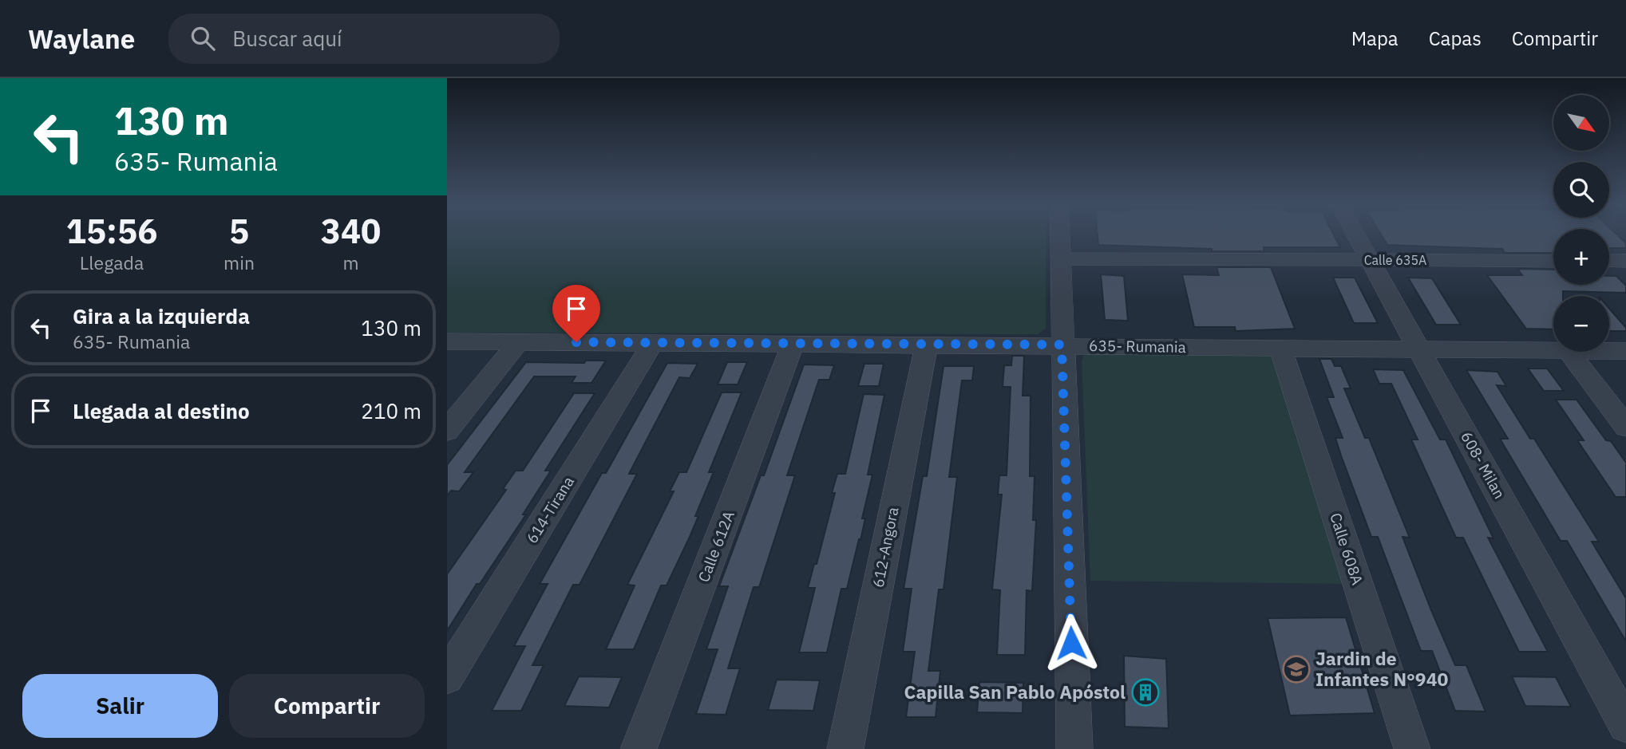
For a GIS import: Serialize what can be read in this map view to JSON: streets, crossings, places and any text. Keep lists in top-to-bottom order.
{
  "streets": {
    "street": [
      "Calle 635A",
      "635- Rumania",
      "608- Milan",
      "614-Tirana",
      "Calle 612A",
      "612-Angora",
      "Calle 608A"
    ]
  },
  "crossings": [
    ["Calle 635A", "608- Milan"],
    ["635- Rumania", "608- Milan"],
    ["635- Rumania", "614-Tirana"],
    ["635- Rumania", "Calle 612A"],
    ["635- Rumania", "612-Angora"],
    ["635- Rumania", "Calle 608A"]
  ],
  "places": {
    "school or university": ["Jardin de Infantes N°940"],
    "building": ["Capilla San Pablo Apóstol"]
  },
  "north": "bottom right",
  "page": {
    "header": "Waylane",
    "search": "Buscar aquí",
    "nav": ["Mapa", "Capas", "Compartir"],
    "turn": ["130 m", "635- Rumania"],
    "map_buttons": ["+", "−"],
    "eta": [
      "15:56",
      "Llegada",
      "5",
      "min",
      "340",
      "m"
    ],
    "list": [
      {
        "name": "Gira a la izquierda",
        "note": "635- Rumania",
        "value": "130 m"
      },
      {
        "name": "Llegada al destino",
        "value": "210 m"
      }
    ],
    "buttons": ["Salir", "Compartir"]
  }
}
